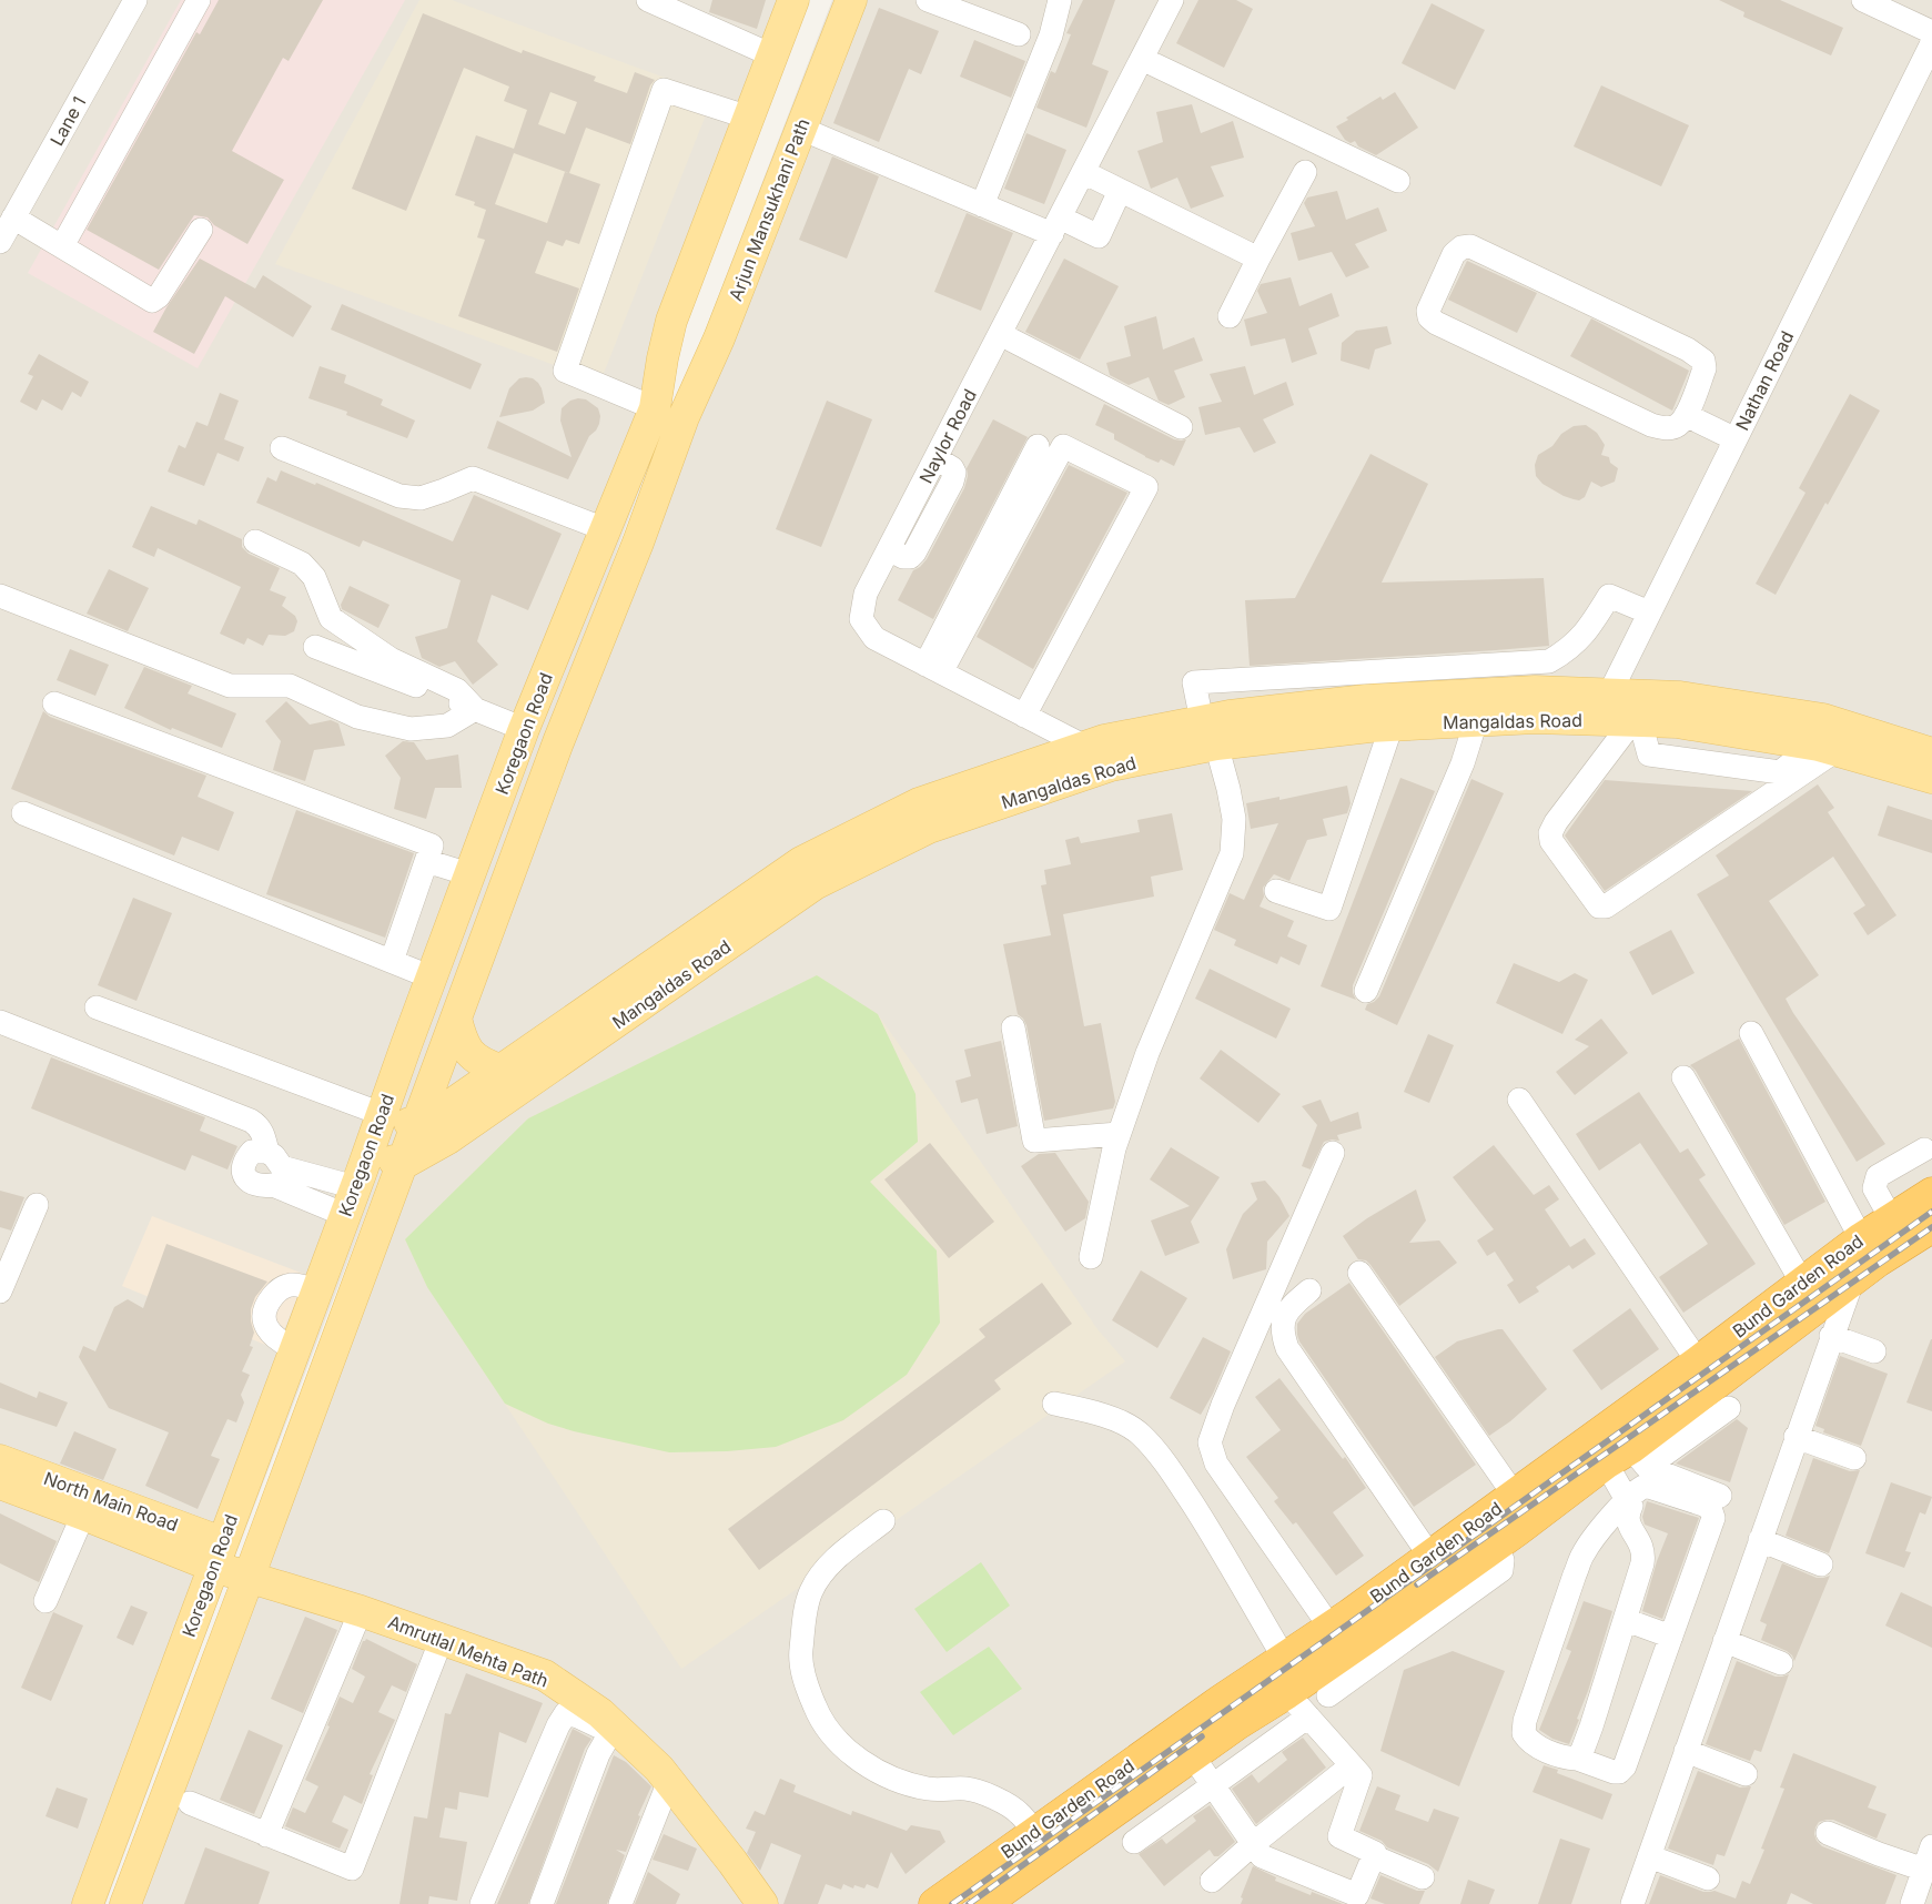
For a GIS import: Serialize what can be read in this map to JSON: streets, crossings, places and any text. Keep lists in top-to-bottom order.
{
  "streets": {
    "highway": ["Bund Garden Road"],
    "main road": [
      "Arjun Mansukhani Path",
      "Mangaldas Road",
      "Koregaon Road",
      "North Main Road",
      "Amrutlal Mehta Path"
    ],
    "street": ["Lane 1", "Nathan Road", "Naylor Road"]
  },
  "crossings": [
    ["Arjun Mansukhani Path", "Koregaon Road"],
    ["Nathan Road", "Mangaldas Road"],
    ["Naylor Road", "Mangaldas Road"],
    ["Mangaldas Road", "Koregaon Road"],
    ["Koregaon Road", "North Main Road"],
    ["Koregaon Road", "Amrutlal Mehta Path"],
    ["North Main Road", "Amrutlal Mehta Path"]
  ]
}
